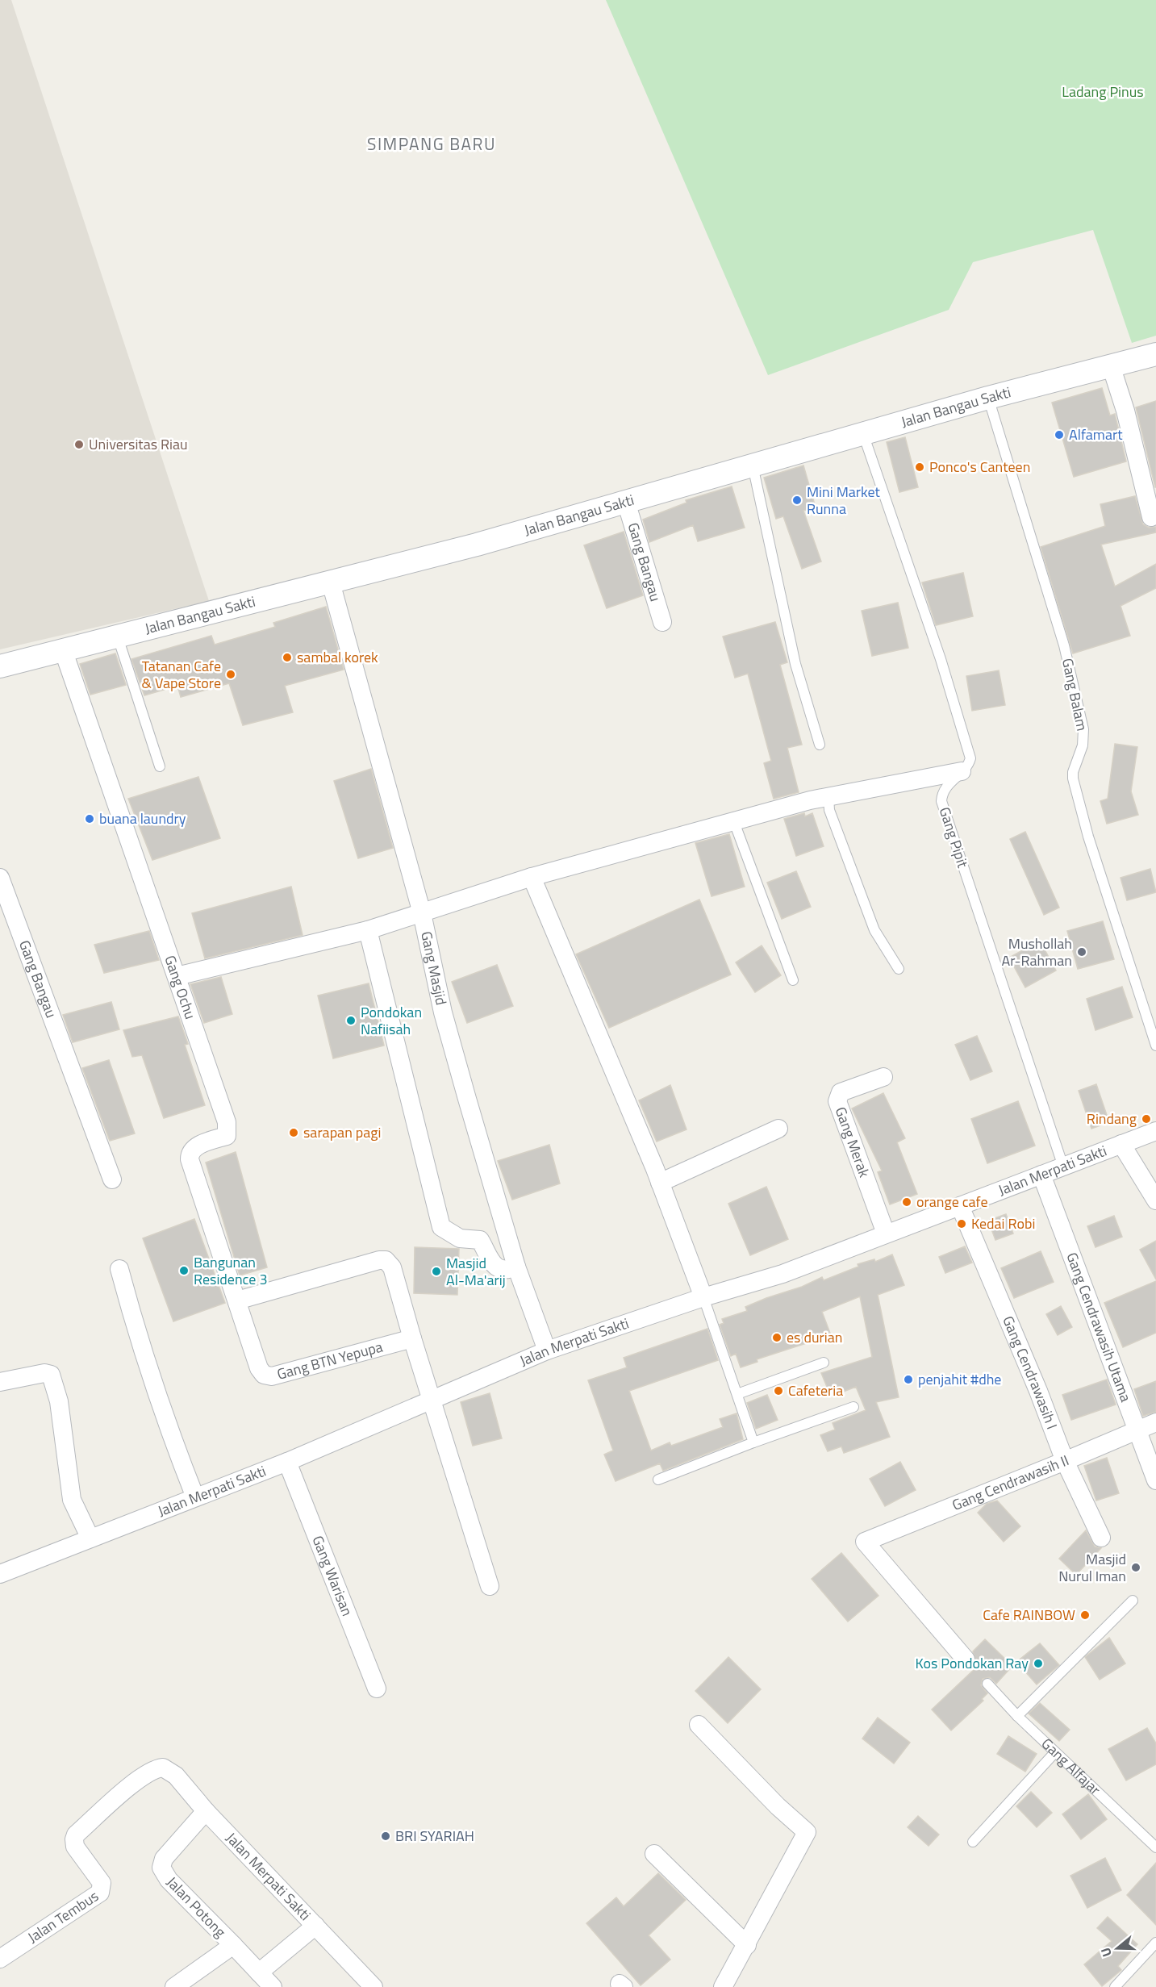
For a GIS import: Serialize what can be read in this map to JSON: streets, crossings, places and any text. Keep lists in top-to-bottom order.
{
  "streets": {
    "street": [
      "Jalan Bangau Sakti",
      "Gang Bangau",
      "Gang Masjid",
      "Gang Ochu",
      "Gang Merak",
      "Jalan Merpati Sakti",
      "Gang Cendrawasih Utama",
      "Gang BTN Yepupa",
      "Gang Cendrawasih I",
      "Gang Cendrawasih II",
      "Gang Warisan",
      "Jalan Potong",
      "Jalan Tembus"
    ],
    "lane": ["Gang Balam", "Gang Pipit", "Gang Alfajar"]
  },
  "crossings": [
    ["Jalan Bangau Sakti", "Gang Bangau"],
    ["Jalan Bangau Sakti", "Gang Balam"],
    ["Jalan Bangau Sakti", "Gang Pipit"],
    ["Jalan Bangau Sakti", "Gang Masjid"],
    ["Jalan Bangau Sakti", "Gang Ochu"],
    ["Gang Pipit", "Jalan Merpati Sakti"],
    ["Gang Masjid", "Jalan Merpati Sakti"],
    ["Gang Ochu", "Gang BTN Yepupa"],
    ["Gang Merak", "Jalan Merpati Sakti"],
    ["Jalan Merpati Sakti", "Gang Cendrawasih Utama"],
    ["Jalan Merpati Sakti", "Gang Cendrawasih I"],
    ["Jalan Merpati Sakti", "Gang Warisan"],
    ["Jalan Merpati Sakti", "Jalan Potong"],
    ["Jalan Merpati Sakti", "Jalan Tembus"],
    ["Gang Cendrawasih Utama", "Gang Cendrawasih II"],
    ["Gang Cendrawasih I", "Gang Cendrawasih II"]
  ],
  "districts": ["SIMPANG BARU"],
  "parks": ["Ladang Pinus"],
  "places": [
    "Alfamart",
    "Universitas Riau",
    "Ponco's Canteen",
    "Mini Market Runna",
    "sambal korek",
    "Tatanan Cafe & Vape Store",
    "buana laundry",
    "Mushollah Ar-Rahman",
    "Pondokan Nafiisah",
    "Rindang",
    "sarapan pagi",
    "orange cafe",
    "Kedai Robi",
    "Bangunan Residence 3",
    "Masjid Al-Ma'arij",
    "es durian",
    "penjahit #dhe",
    "Cafeteria",
    "Masjid Nurul Iman",
    "Cafe RAINBOW",
    "Kos Pondokan Ray",
    "BRI SYARIAH"
  ],
  "north": "left"
}
